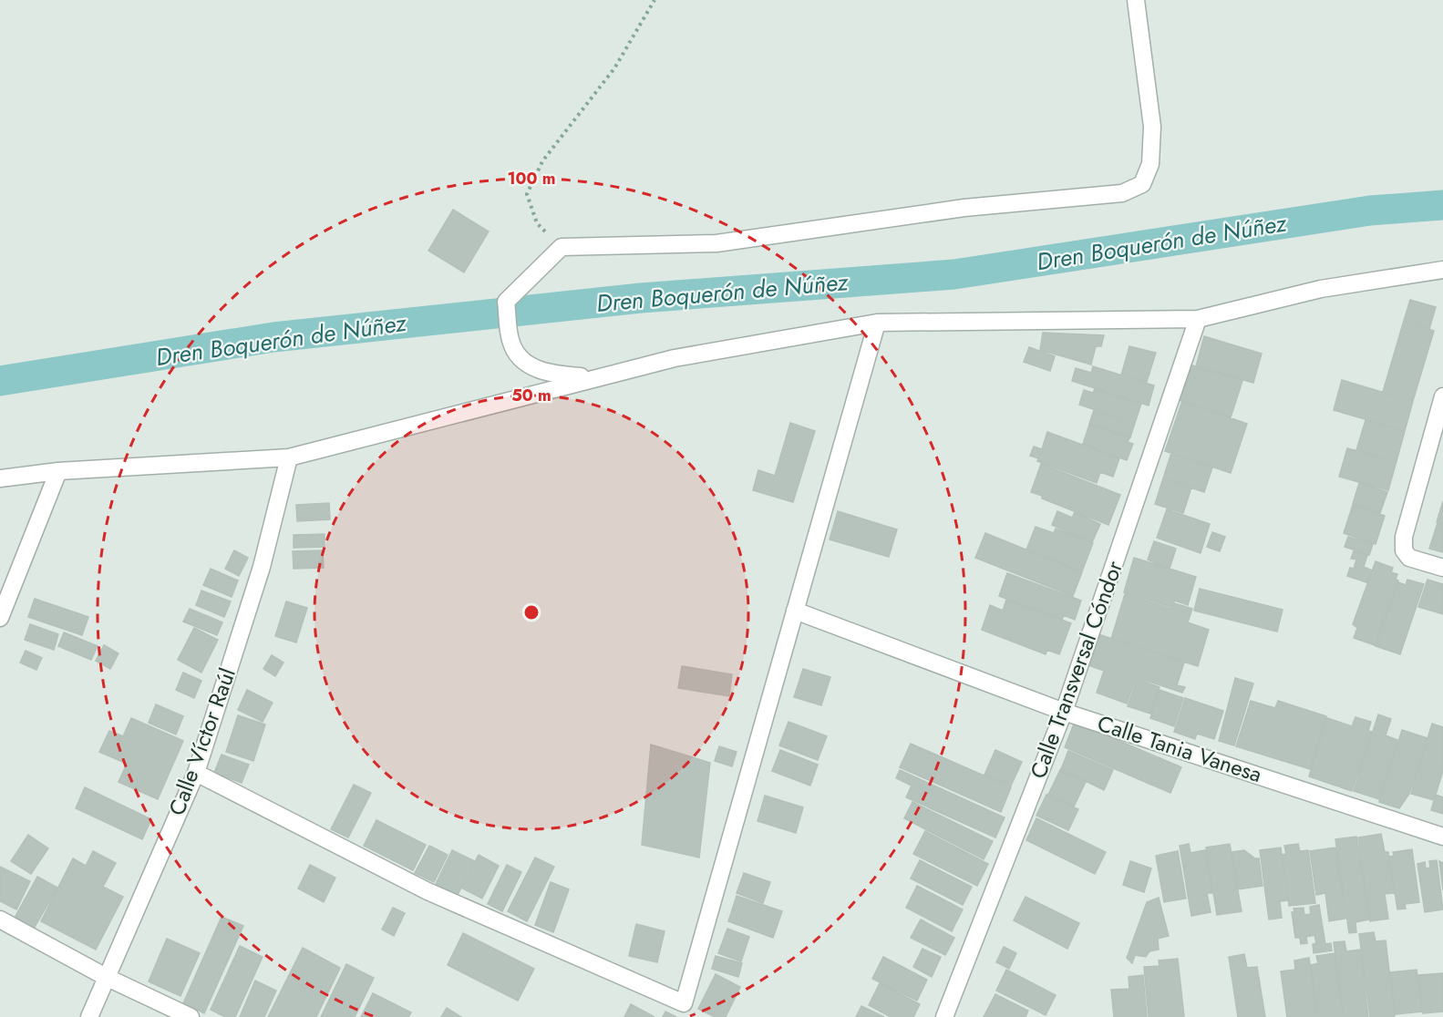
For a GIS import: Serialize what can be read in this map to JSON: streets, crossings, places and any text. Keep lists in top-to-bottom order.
{
  "streets": {
    "street": ["Calle Transversal Cóndor", "Calle Víctor Raúl", "Calle Tania Vanesa"]
  },
  "crossings": [
    ["Calle Transversal Cóndor", "Calle Tania Vanesa"]
  ],
  "water": ["Dren Boquerón de Núñez"],
  "rings": ["100 m", "50 m"]
}
